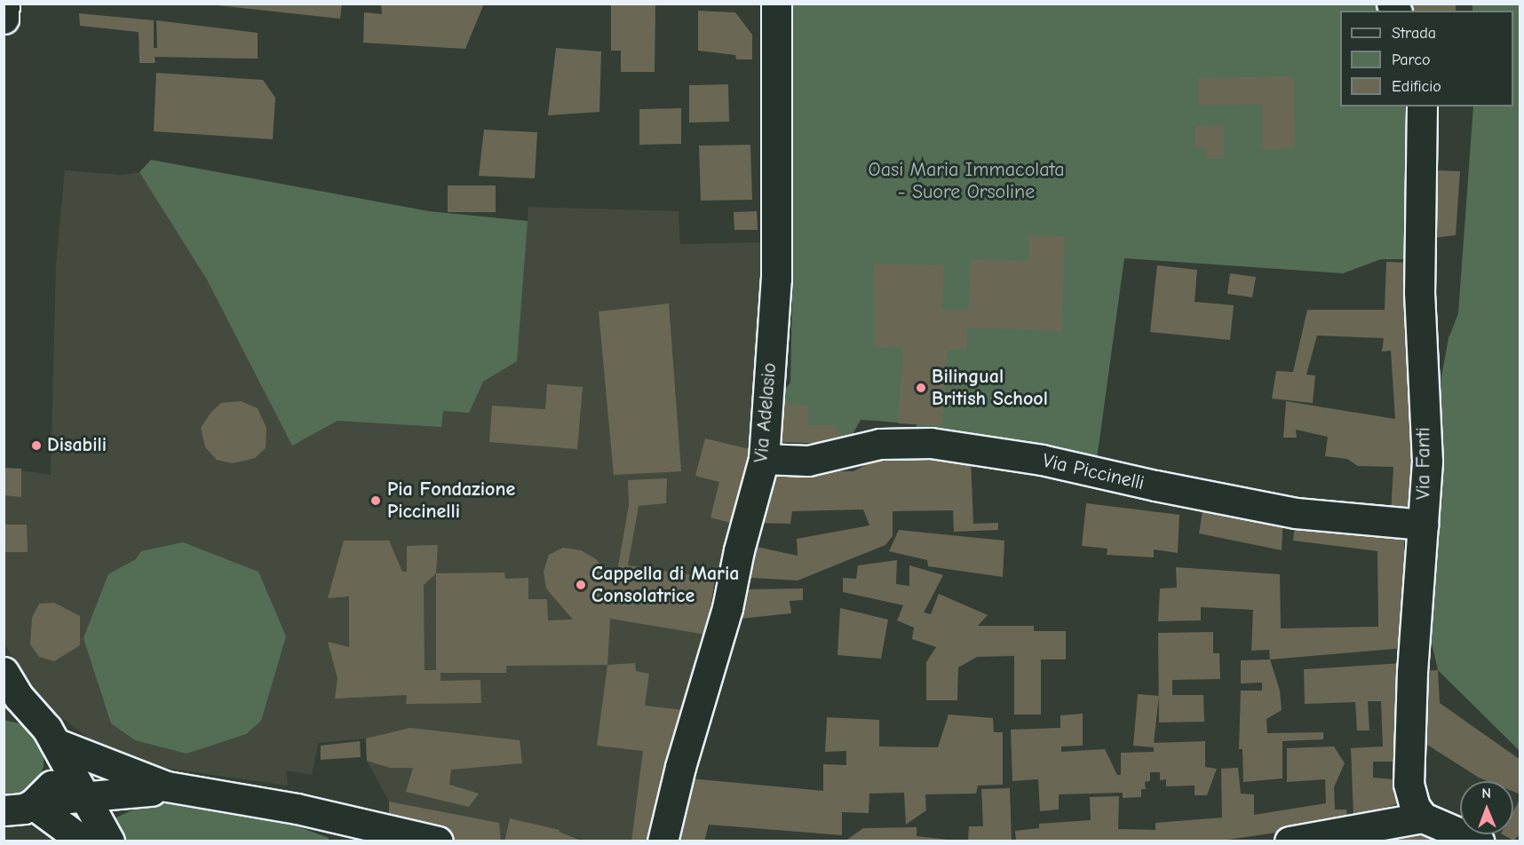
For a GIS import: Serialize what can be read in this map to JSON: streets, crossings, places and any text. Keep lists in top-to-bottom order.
{
  "streets": {
    "street": ["Via Adelasio", "Via Fanti", "Via Piccinelli"]
  },
  "crossings": [
    ["Via Adelasio", "Via Piccinelli"],
    ["Via Fanti", "Via Piccinelli"]
  ],
  "parks": ["Oasi Maria Immacolata - Suore Orsoline"],
  "places": [
    "Bilingual British School",
    "Disabili",
    "Pia Fondazione Piccinelli",
    "Cappella di Maria Consolatrice"
  ],
  "legend": ["Strada", "Parco", "Edificio"],
  "north": "top"
}
